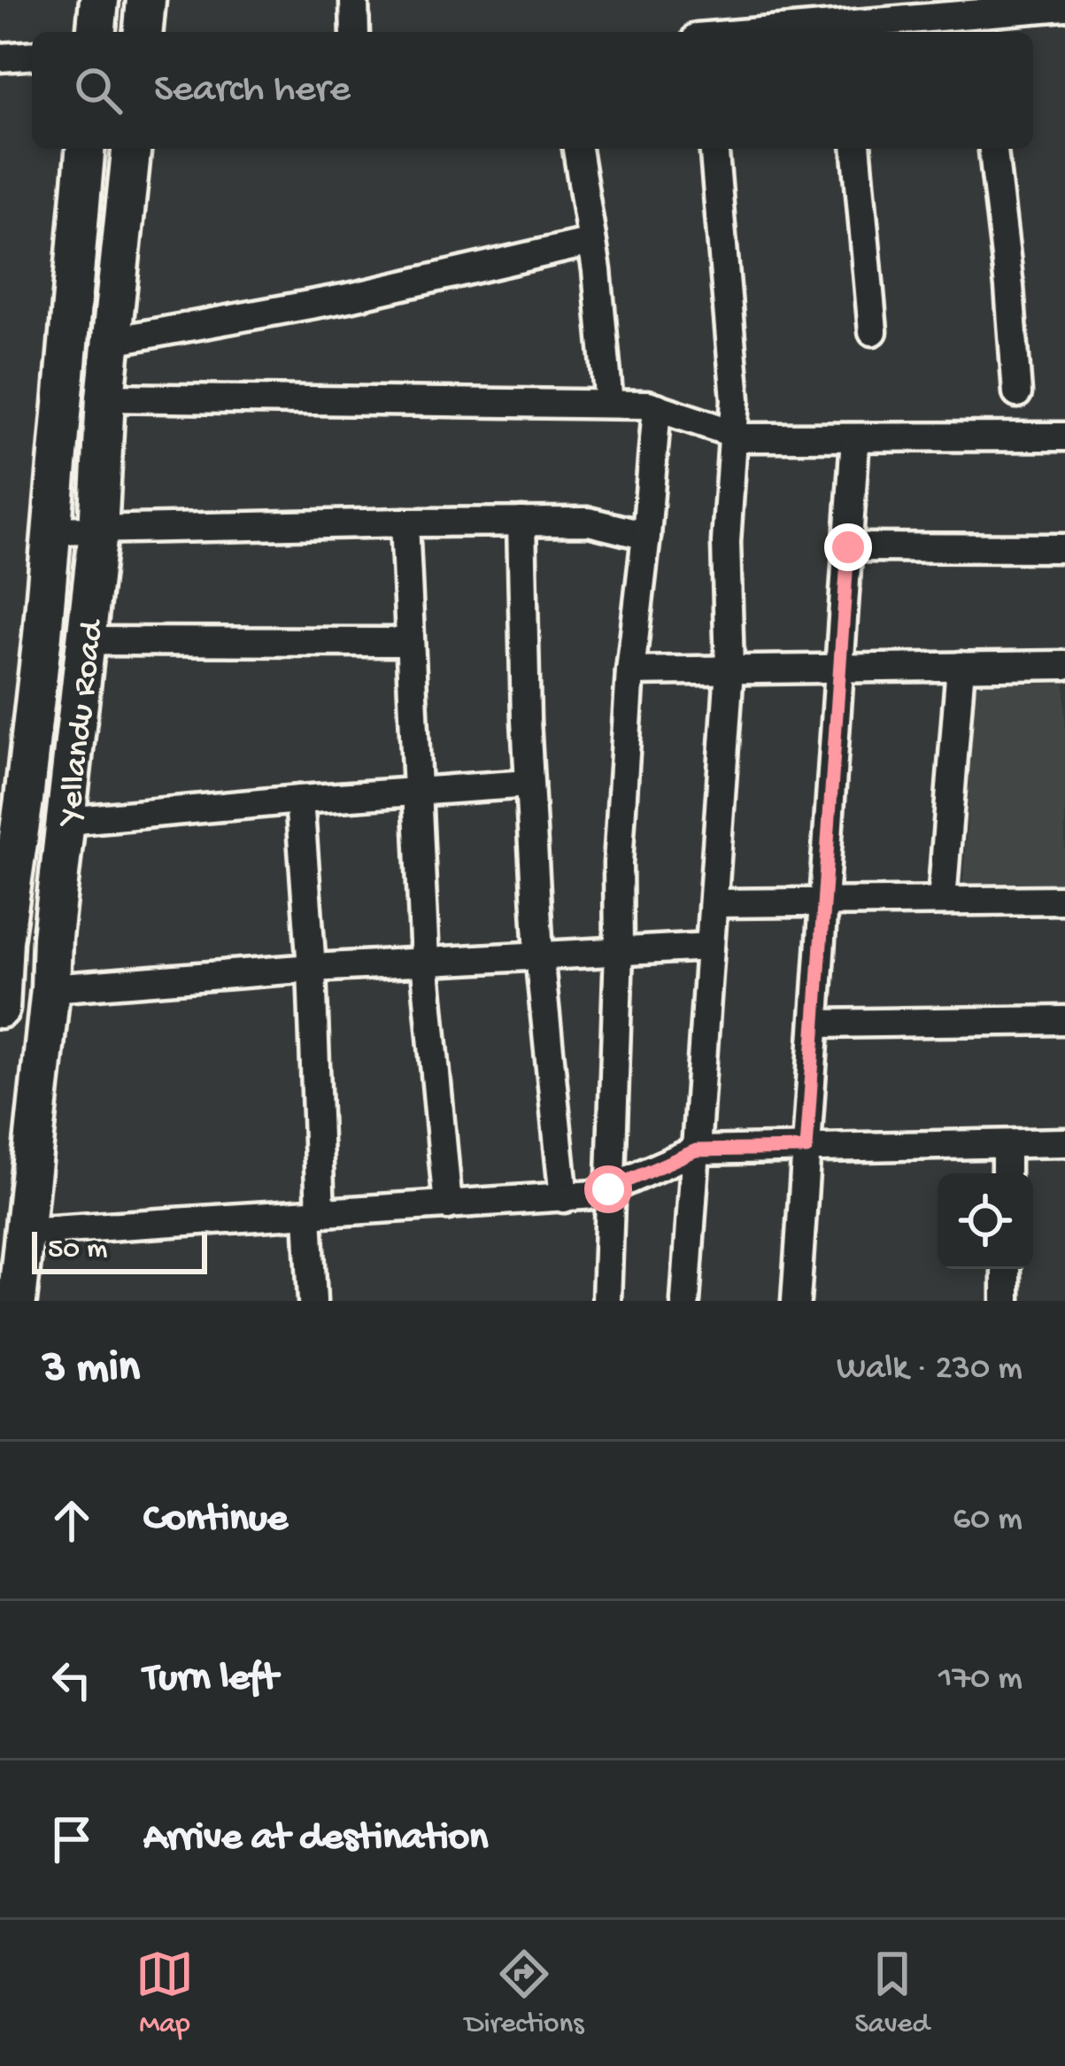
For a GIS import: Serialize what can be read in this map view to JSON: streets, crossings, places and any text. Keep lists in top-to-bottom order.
{
  "streets": {
    "main road": ["Yellandu Road"]
  },
  "scale_bar": "50 m",
  "page": {
    "search": "Search here",
    "scale": "50 m",
    "heading": ["3 min", "Walk · 230 m"],
    "list": [
      ["Continue", "60 m"],
      ["Turn left", "170 m"],
      "Arrive at destination"
    ],
    "nav": ["Map", "Directions", "Saved"]
  }
}
